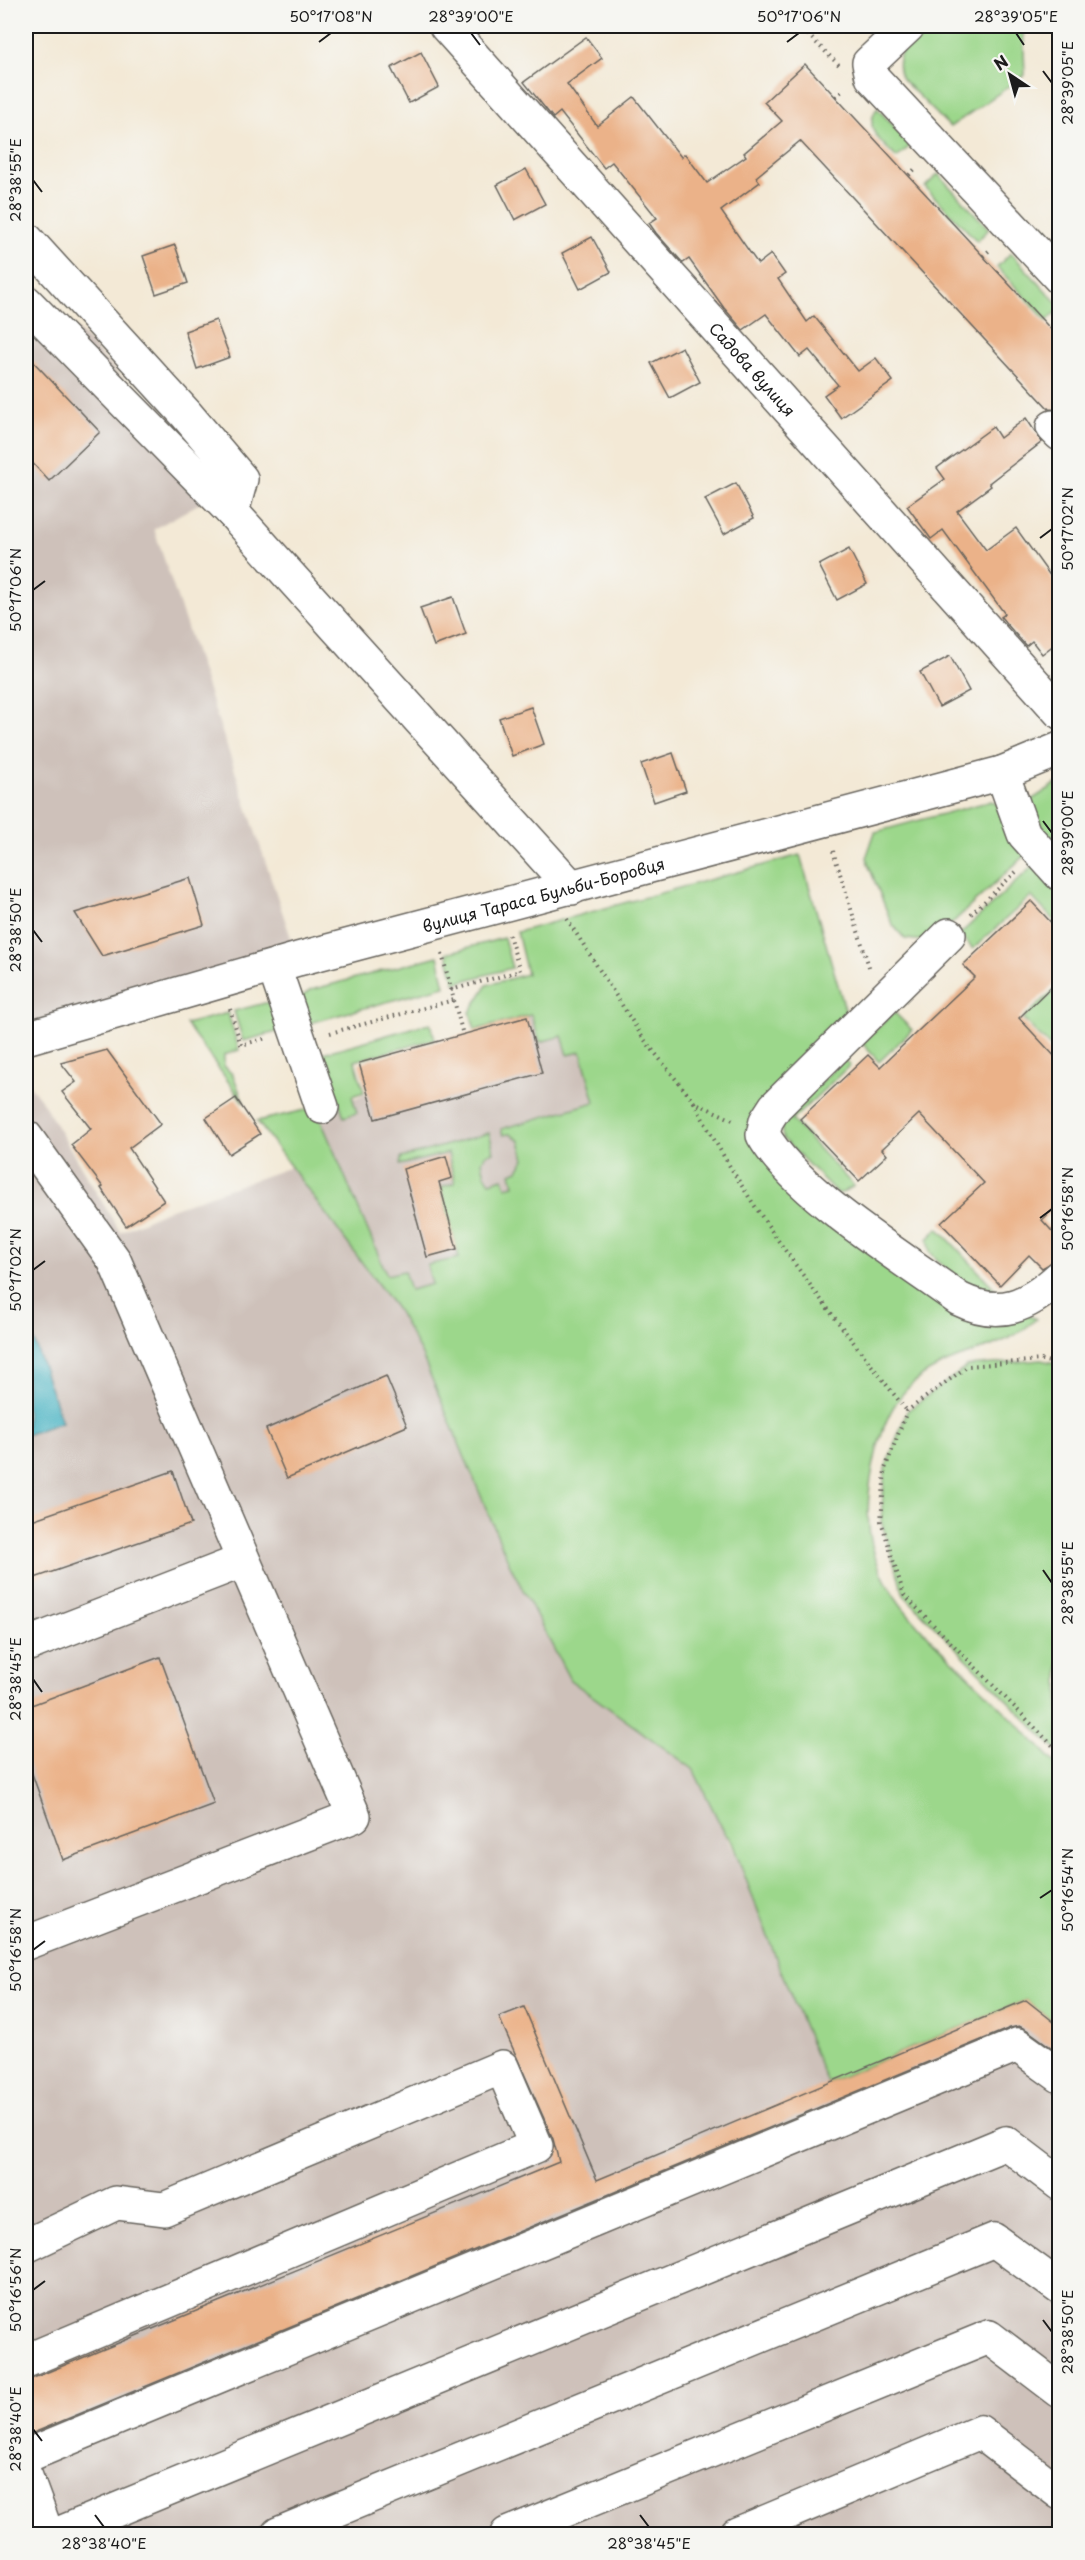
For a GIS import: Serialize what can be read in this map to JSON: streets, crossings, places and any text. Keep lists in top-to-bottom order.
{
  "streets": {
    "street": ["Садова вулиця", "вулиця Тараса Бульби-Боровця"]
  },
  "north": "top left",
  "coordinates": [
    "50°17'08\"N",
    "28°39'00\"E",
    "50°17'06\"N",
    "28°39'05\"E",
    "28°38'55\"E",
    "50°17'02\"N",
    "28°38'50\"E",
    "50°16'58\"N",
    "28°38'45\"E",
    "50°16'54\"N",
    "50°16'56\"N",
    "28°38'40\"E"
  ]
}
